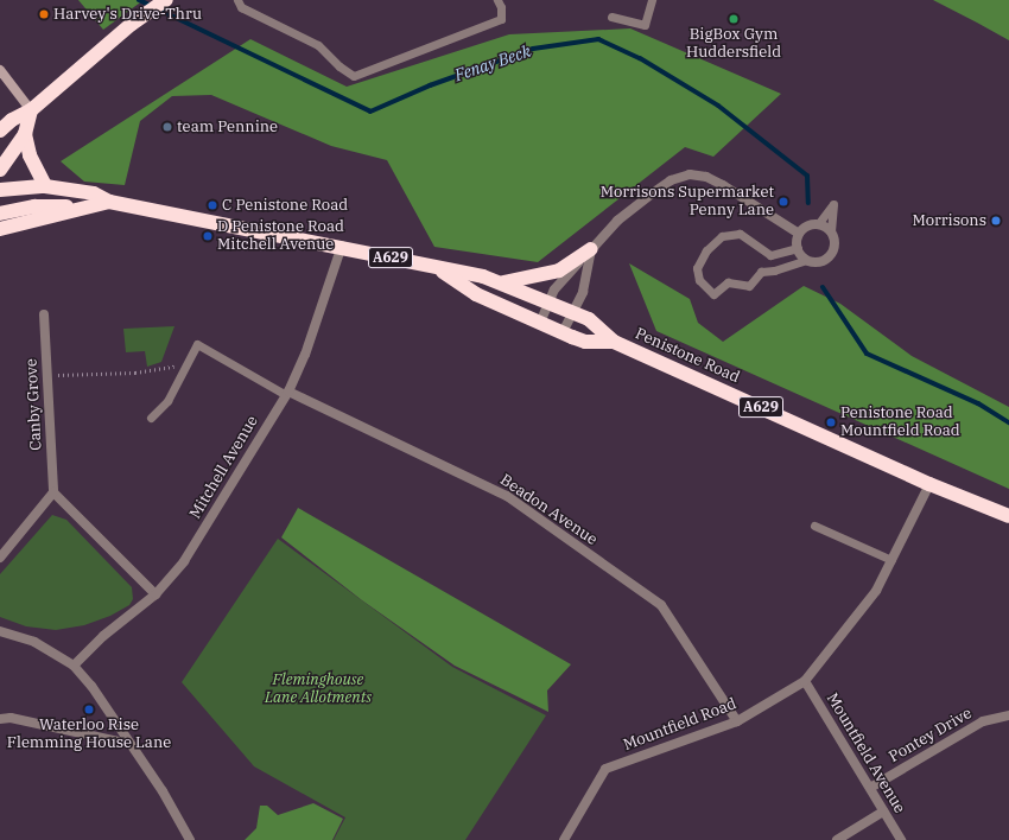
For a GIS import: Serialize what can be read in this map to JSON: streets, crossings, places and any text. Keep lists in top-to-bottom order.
{
  "streets": {
    "highway": ["A629", "Penistone Road"],
    "street": [
      "Canby Grove",
      "Mitchell Avenue",
      "Beadon Avenue",
      "Mountfield Road",
      "Pontey Drive",
      "Mountfield Avenue"
    ]
  },
  "crossings": [
    ["A629", "Penistone Road"],
    ["Penistone Road", "Mitchell Avenue"],
    ["Penistone Road", "Mountfield Road"],
    ["Mitchell Avenue", "Beadon Avenue"],
    ["Beadon Avenue", "Mountfield Road"],
    ["Mountfield Road", "Mountfield Avenue"],
    ["Pontey Drive", "Mountfield Avenue"]
  ],
  "water": ["Fenay Beck"],
  "parks": ["Fleminghouse Lane Allotments"],
  "places": [
    "Harvey's Drive-Thru",
    "BigBox Gym Huddersfield",
    "team Pennine",
    "Morrisons Supermarket Penny Lane",
    "C Penistone Road",
    "Morrisons",
    "D Penistone Road Mitchell Avenue",
    "Penistone Road Mountfield Road",
    "Waterloo Rise Flemming House Lane"
  ]
}
